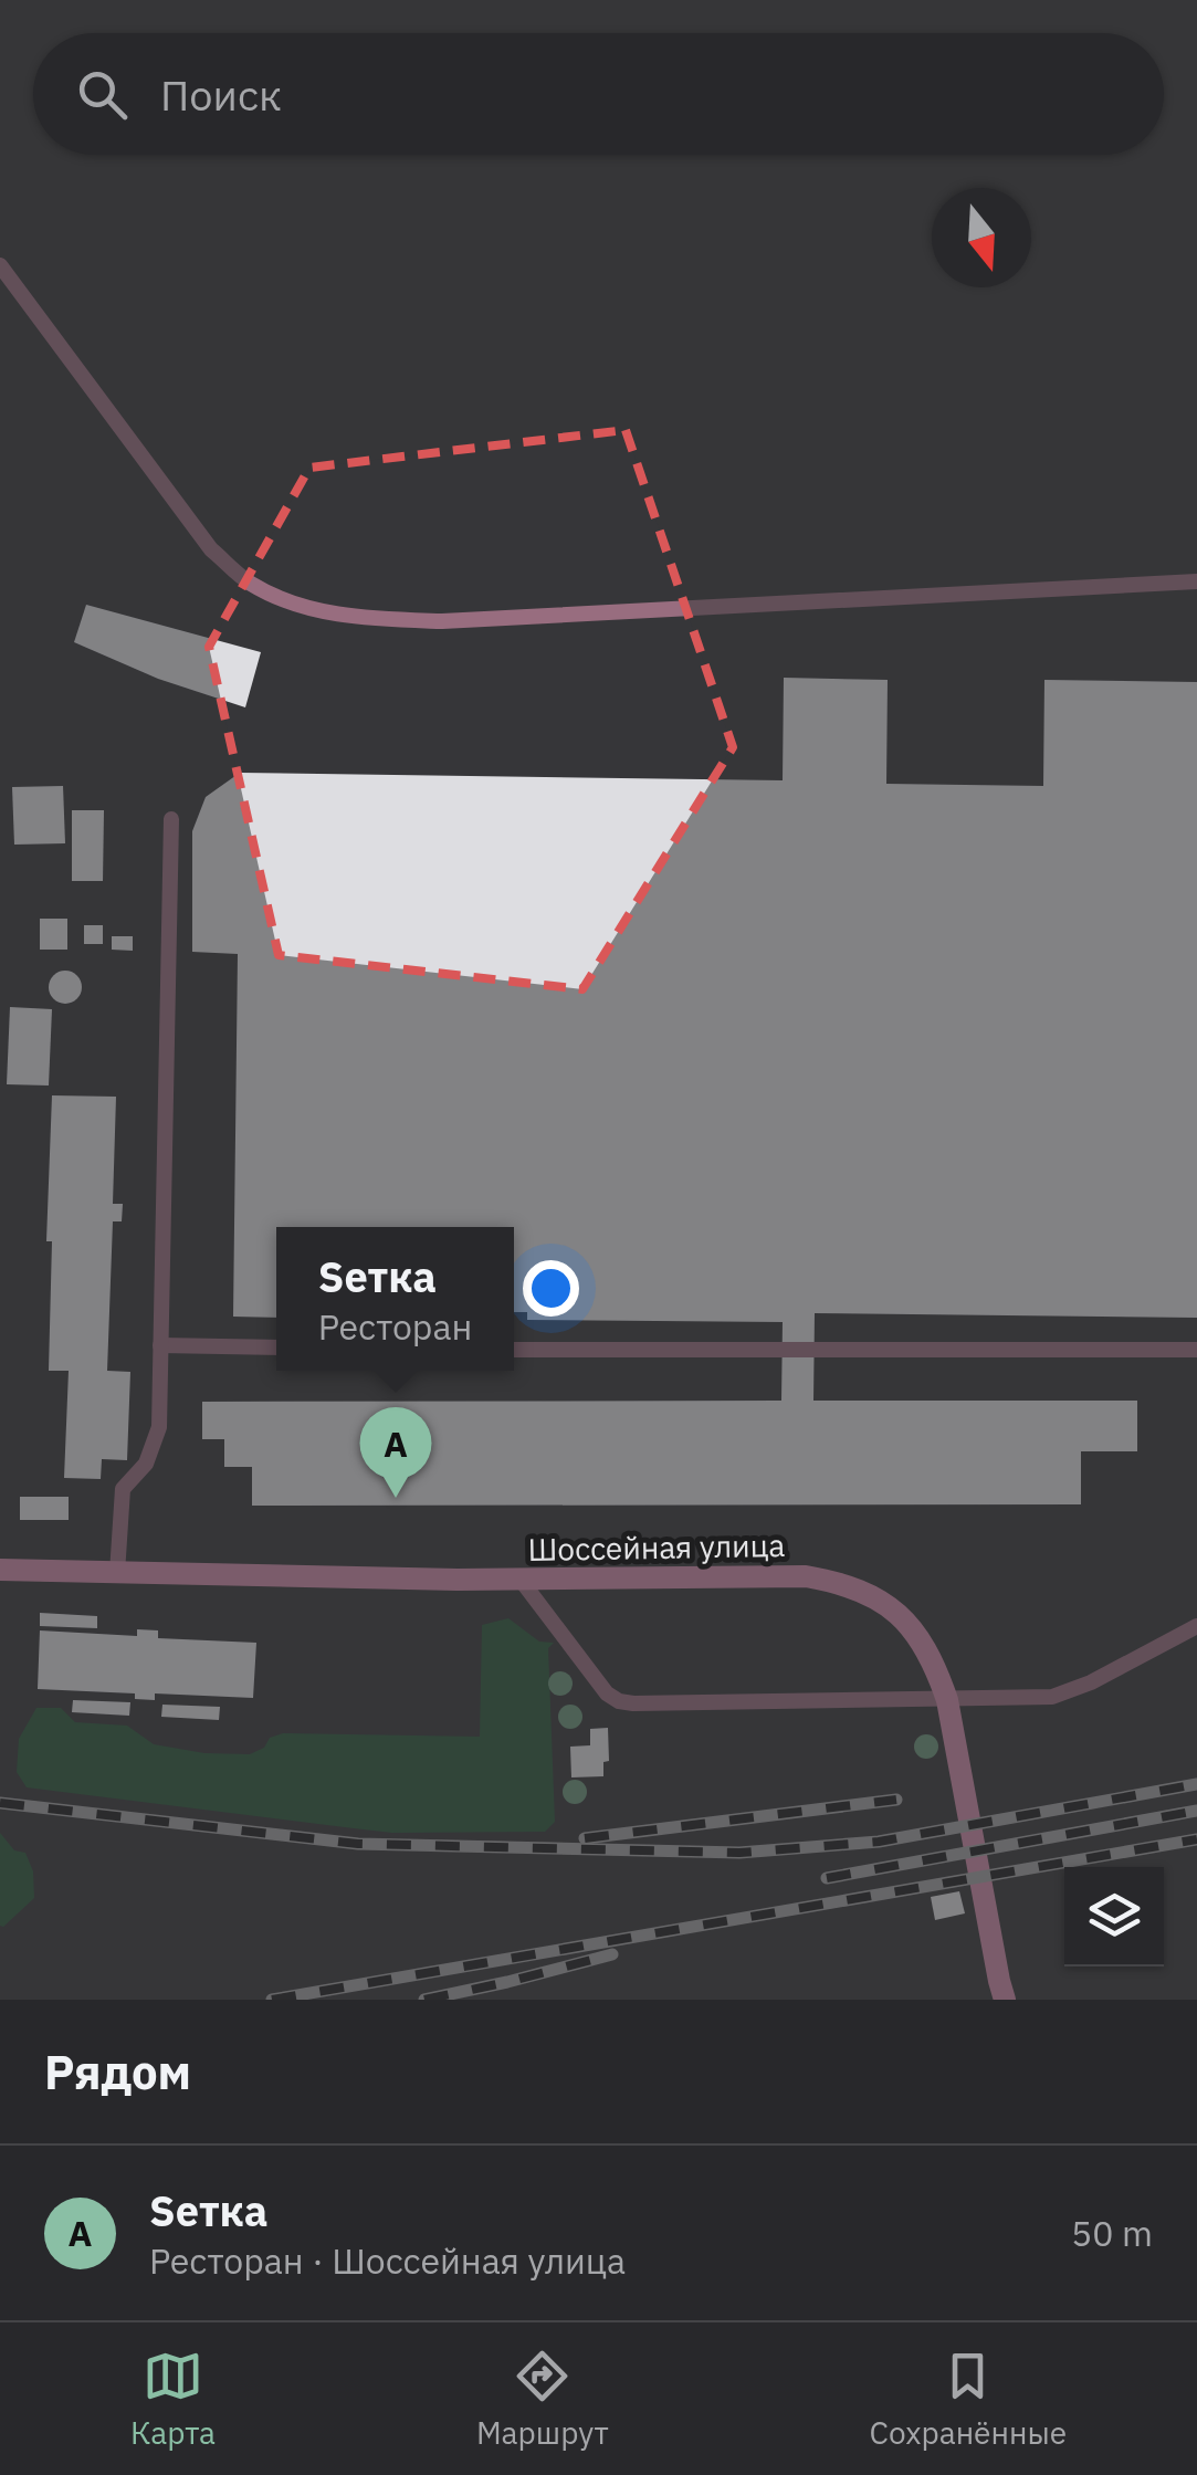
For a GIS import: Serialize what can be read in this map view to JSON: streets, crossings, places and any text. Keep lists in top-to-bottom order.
{
  "streets": {
    "street": ["Шоссейная улица"]
  },
  "north": "bottom",
  "page": {
    "search": "Поиск",
    "popup": ["Sетка", "Ресторан"],
    "pins": "A",
    "heading": "Рядом",
    "list": [
      {
        "mark": "A",
        "name": "Sетка",
        "note": "Ресторан · Шоссейная улица",
        "value": "50 m"
      }
    ],
    "nav": ["Карта", "Маршрут", "Сохранённые"]
  }
}
